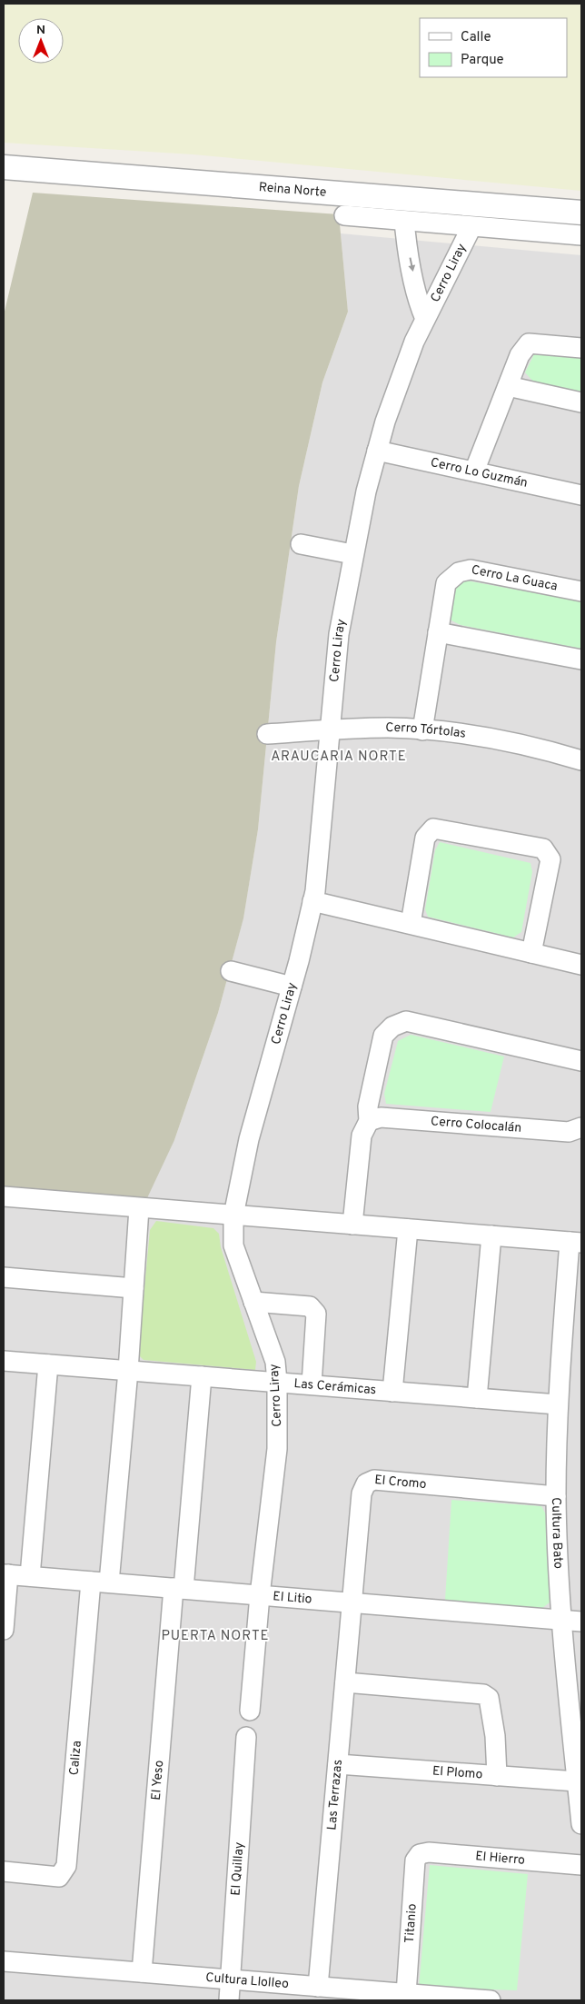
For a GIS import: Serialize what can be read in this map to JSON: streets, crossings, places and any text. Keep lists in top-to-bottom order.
{
  "streets": {
    "street": [
      "Reina Norte",
      "Cerro Liray",
      "Cerro Lo Guzmán",
      "Cerro La Guaca",
      "Cerro Tórtolas",
      "Cerro Colocalán",
      "Las Cerámicas",
      "El Cromo",
      "Cultura Bato",
      "El Litio",
      "Caliza",
      "El Plomo",
      "El Yeso",
      "Las Terrazas",
      "El Hierro",
      "El Quillay",
      "Titanio",
      "Cultura Llolleo"
    ]
  },
  "crossings": [
    ["Cerro Liray", "Cerro Lo Guzmán"],
    ["Cerro Liray", "Cerro Tórtolas"],
    ["Cerro Liray", "Las Cerámicas"],
    ["Cerro Liray", "El Litio"],
    ["Cerro La Guaca", "Cerro Tórtolas"],
    ["Las Cerámicas", "Cultura Bato"],
    ["Las Cerámicas", "El Yeso"],
    ["El Cromo", "Cultura Bato"],
    ["El Cromo", "El Litio"],
    ["El Cromo", "Las Terrazas"],
    ["Cultura Bato", "El Litio"],
    ["Cultura Bato", "El Plomo"],
    ["El Litio", "Caliza"],
    ["El Litio", "El Yeso"],
    ["El Litio", "Las Terrazas"],
    ["El Plomo", "Las Terrazas"],
    ["El Yeso", "Cultura Llolleo"],
    ["Las Terrazas", "Cultura Llolleo"],
    ["El Hierro", "Titanio"],
    ["El Quillay", "Cultura Llolleo"],
    ["Titanio", "Cultura Llolleo"]
  ],
  "districts": ["ARAUCARIA NORTE", "PUERTA NORTE"],
  "legend": ["Calle", "Parque"],
  "north": "top"
}
